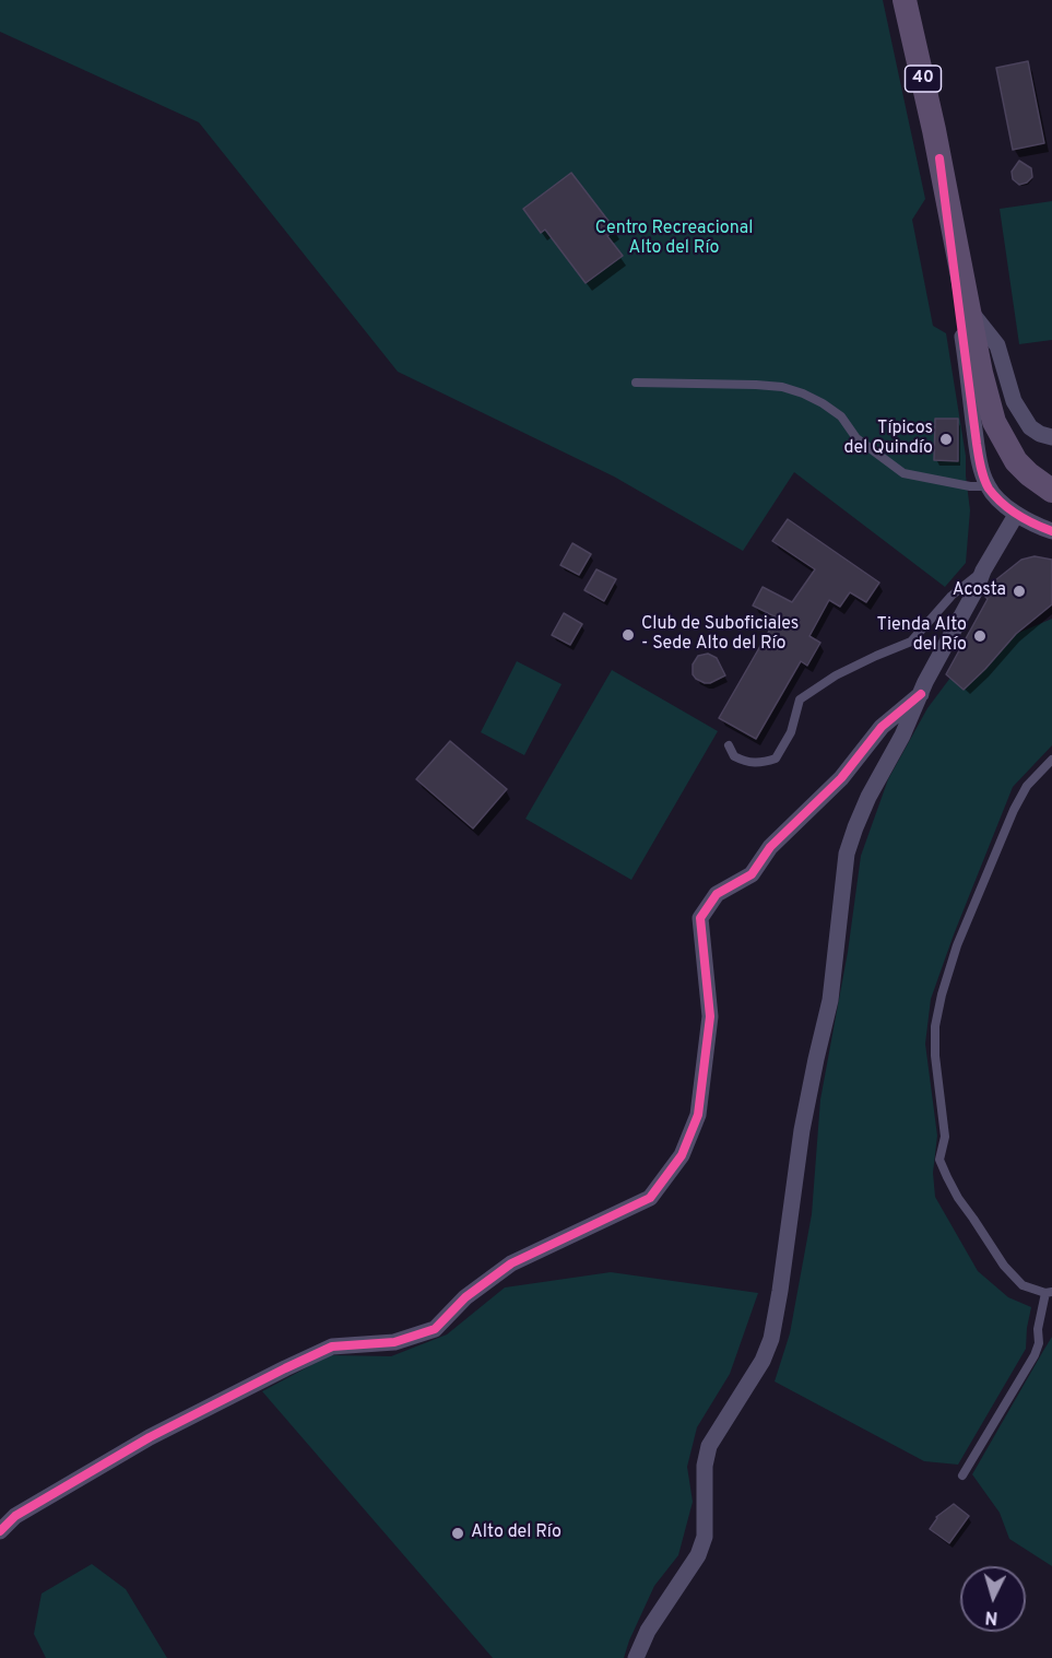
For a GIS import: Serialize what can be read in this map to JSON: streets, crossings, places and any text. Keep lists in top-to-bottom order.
{
  "streets": {
    "main road": ["40"]
  },
  "parks": ["Centro Recreacional Alto del Río"],
  "places": [
    "Típicos del Quindío",
    "Acosta",
    "Club de Suboficiales - Sede Alto del Río",
    "Tienda Alto del Río",
    "Alto del Río"
  ],
  "north": "bottom"
}
